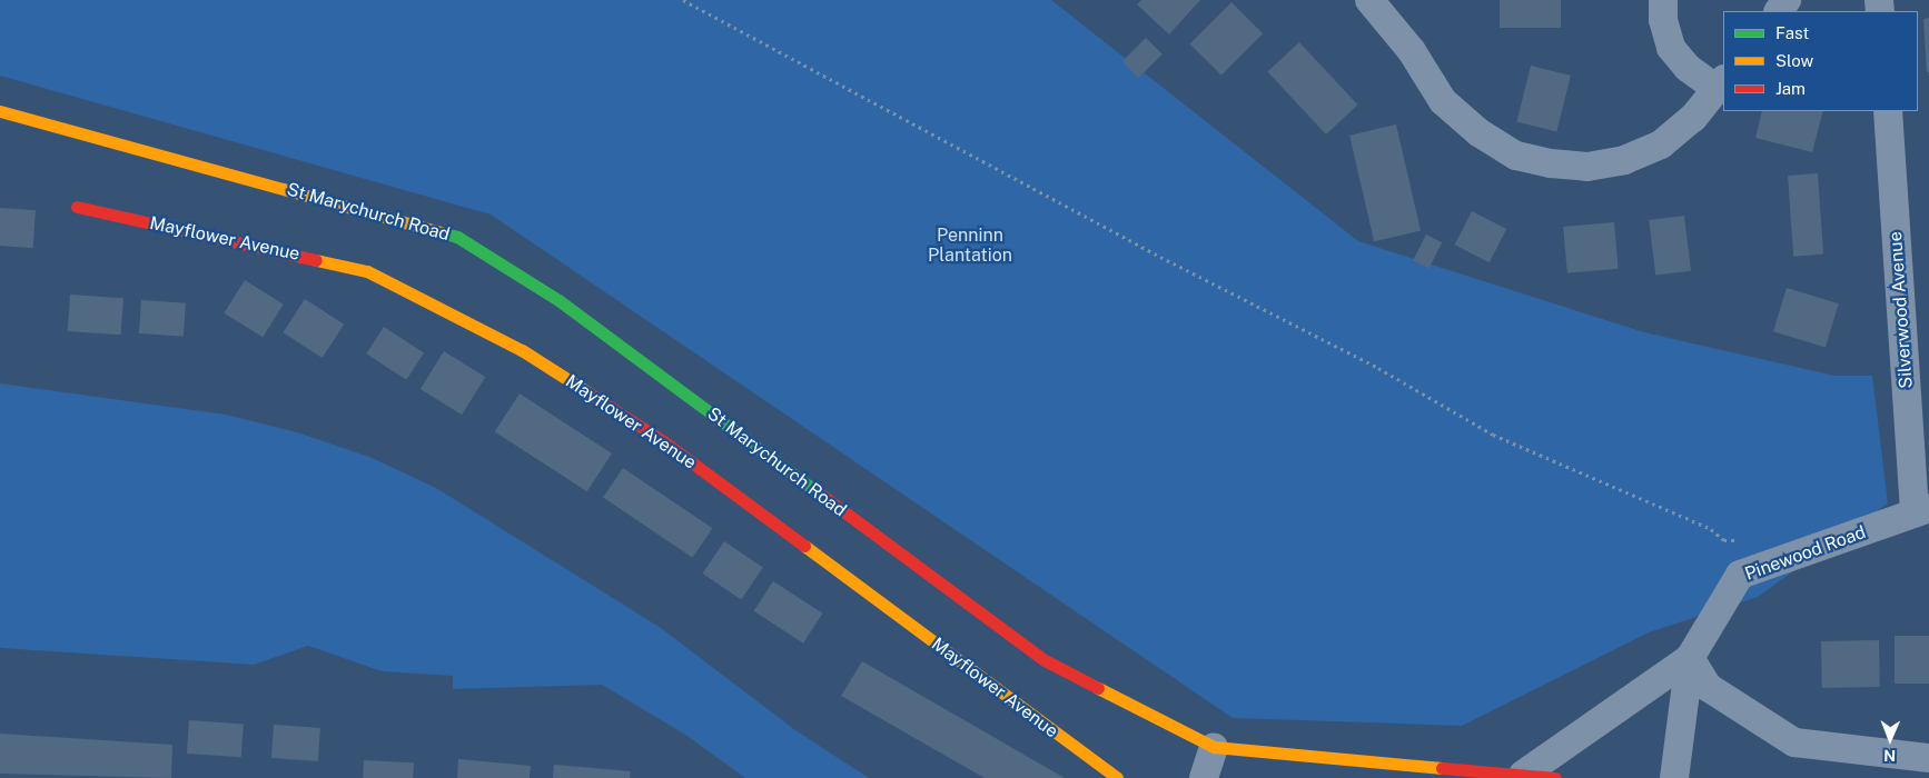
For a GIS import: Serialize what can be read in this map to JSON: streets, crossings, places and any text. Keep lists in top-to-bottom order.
{
  "streets": {
    "street": [
      "St Marychurch Road",
      "Mayflower Avenue",
      "Silverwood Avenue",
      "Pinewood Road"
    ]
  },
  "crossings": [
    ["St Marychurch Road", "Pinewood Road"],
    ["Silverwood Avenue", "Pinewood Road"]
  ],
  "parks": ["Penninn Plantation"],
  "legend": ["Fast", "Slow", "Jam"],
  "north": "bottom"
}
